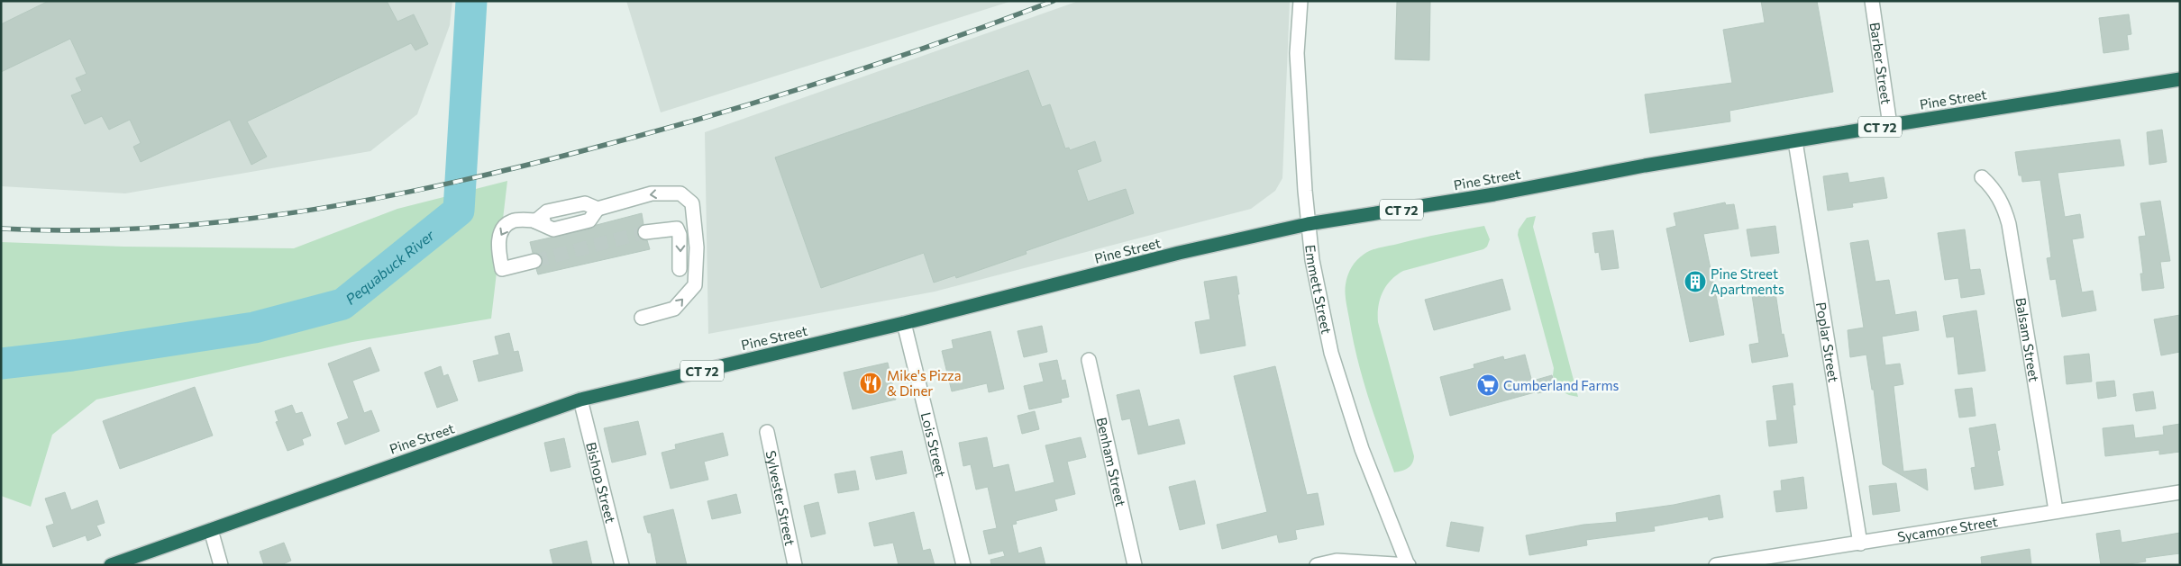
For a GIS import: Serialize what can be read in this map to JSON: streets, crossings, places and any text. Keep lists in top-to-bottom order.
{
  "streets": {
    "highway": ["Pine Street", "CT 72"],
    "street": [
      "Barber Street",
      "Emmett Street",
      "Balsam Street",
      "Poplar Street",
      "Lois Street",
      "Benham Street",
      "Bishop Street",
      "Sylvester Street",
      "Sycamore Street"
    ]
  },
  "crossings": [
    ["Barber Street", "Pine Street"],
    ["Pine Street", "Emmett Street"],
    ["Pine Street", "Poplar Street"],
    ["Pine Street", "Lois Street"],
    ["Pine Street", "Bishop Street"],
    ["Balsam Street", "Sycamore Street"],
    ["Poplar Street", "Sycamore Street"]
  ],
  "water": ["Pequabuck River"],
  "places": {
    "building": ["Pine Street Apartments"],
    "restaurant": ["Mike's Pizza & Diner"],
    "supermarket": ["Cumberland Farms"]
  }
}
